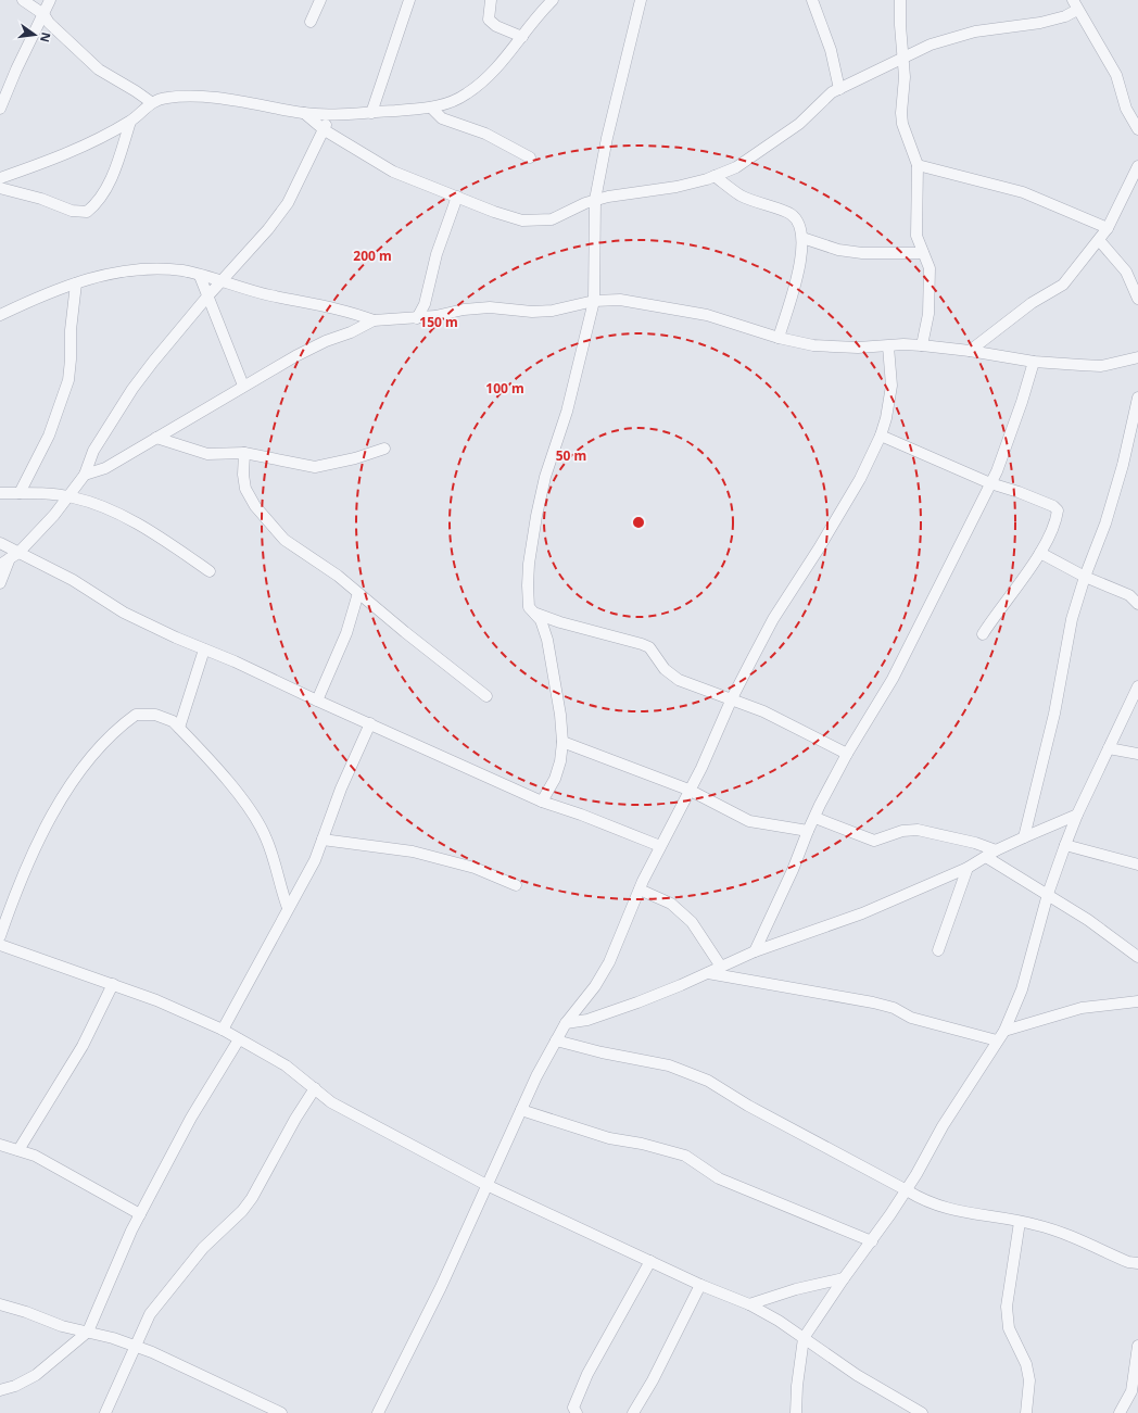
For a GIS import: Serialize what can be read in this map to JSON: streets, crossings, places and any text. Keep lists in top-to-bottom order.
{
  "north": "right",
  "rings": [
    "200 m",
    "150 m",
    "100 m",
    "50 m"
  ]
}
